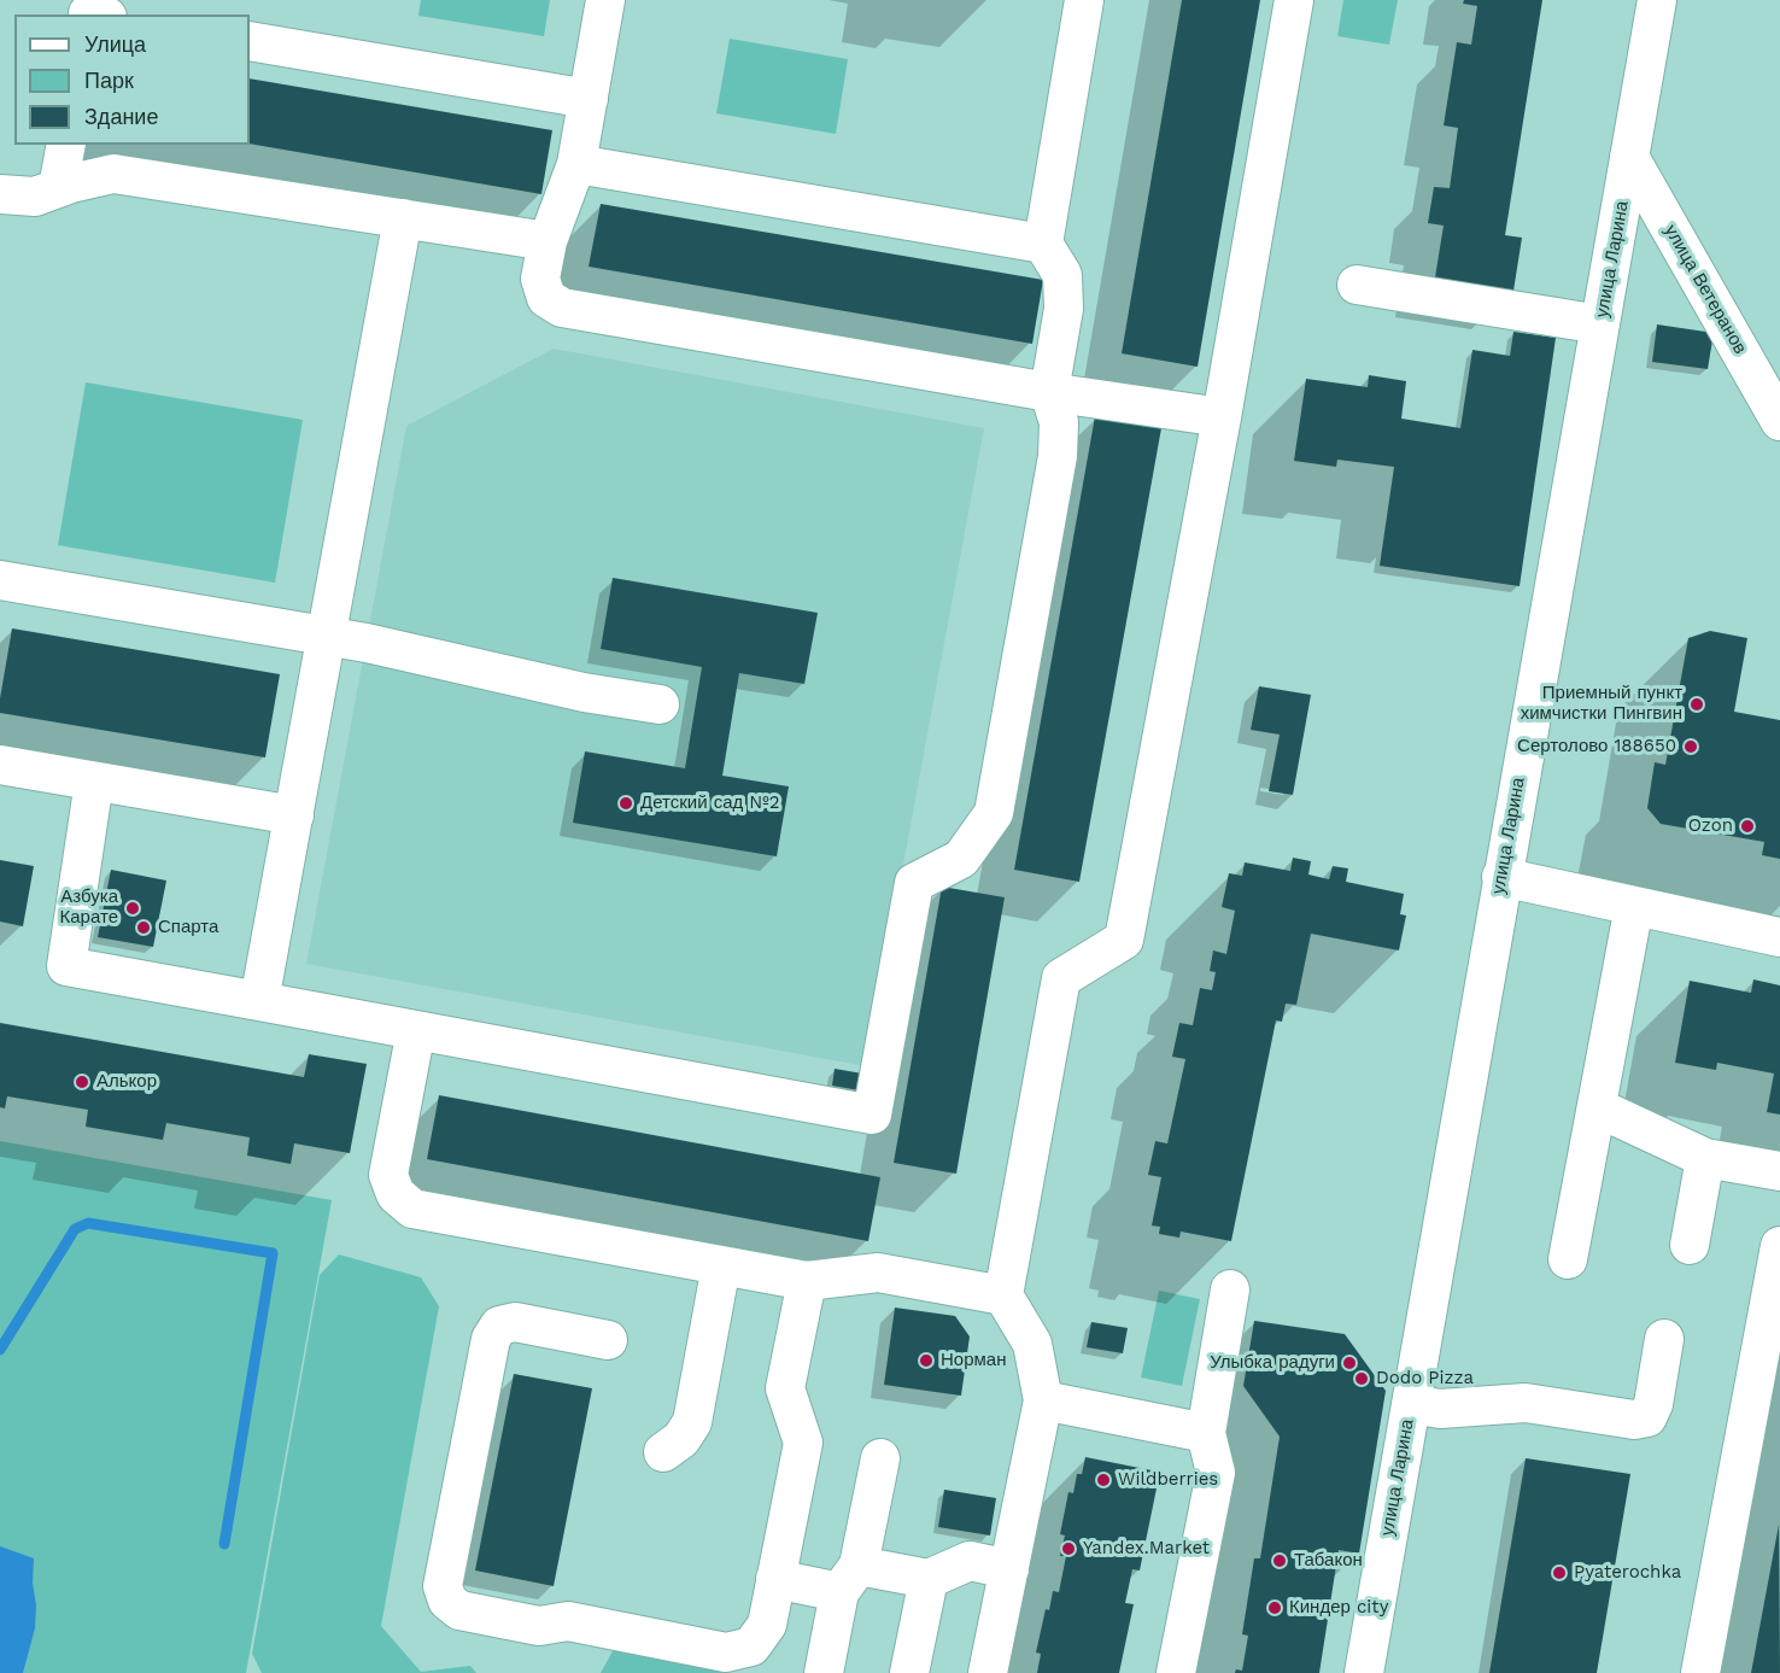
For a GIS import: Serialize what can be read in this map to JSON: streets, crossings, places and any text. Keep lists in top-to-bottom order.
{
  "streets": {
    "street": ["улица Ларина", "улица Ветеранов"]
  },
  "crossings": [
    ["улица Ларина", "улица Ветеранов"]
  ],
  "places": [
    "Приемный пункт химчистки Пингвин",
    "Сертолово 188650",
    "Детский сад №2",
    "Ozon",
    "Азбука Карате",
    "Спарта",
    "Алькор",
    "Норман",
    "Улыбка радуги",
    "Dodo Pizza",
    "Wildberries",
    "Yandex.Market",
    "Табакон",
    "Pyaterochka",
    "Киндер city"
  ],
  "legend": ["Улица", "Парк", "Здание"]
}
